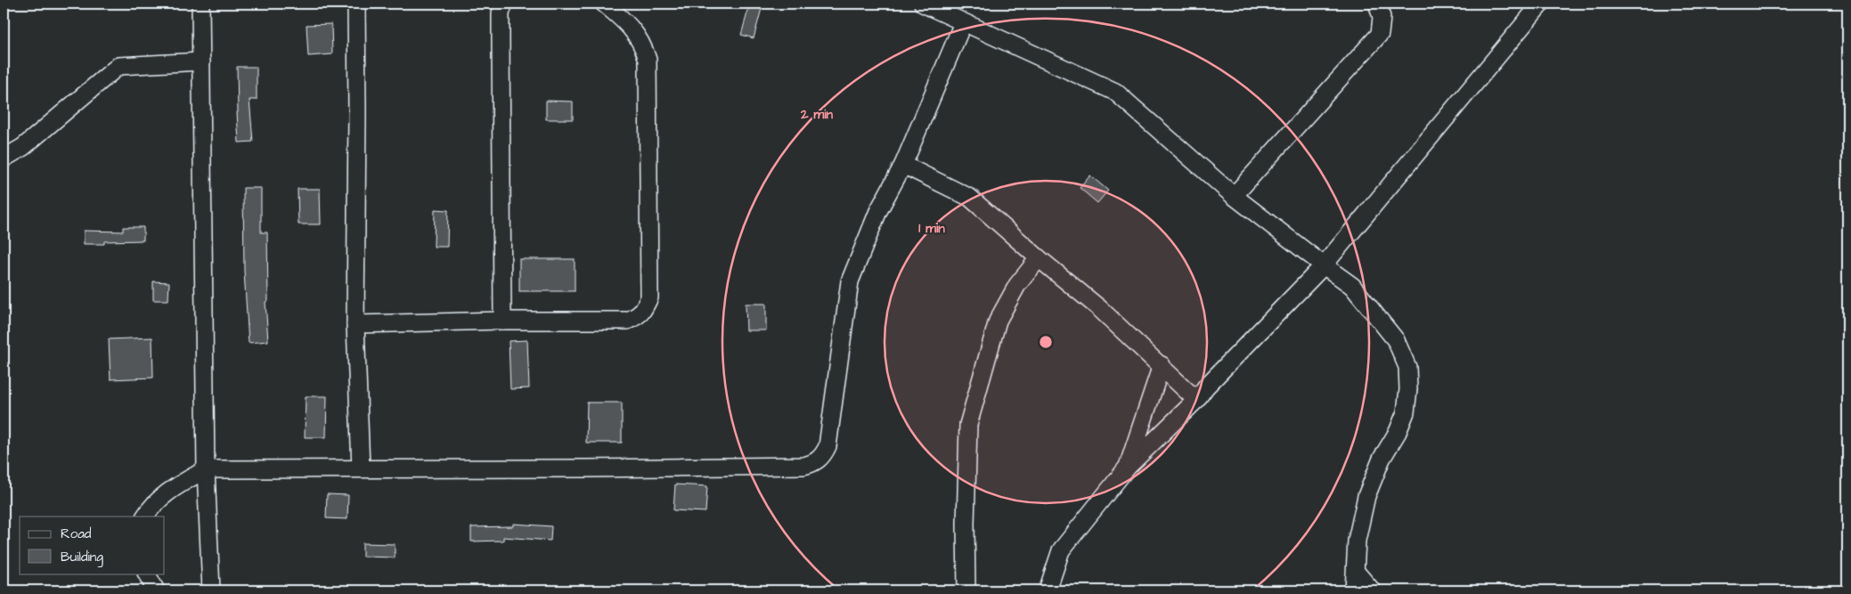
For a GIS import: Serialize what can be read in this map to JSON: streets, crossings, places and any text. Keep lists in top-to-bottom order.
{
  "legend": ["Road", "Building"],
  "rings": ["2 min", "1 min"]
}
